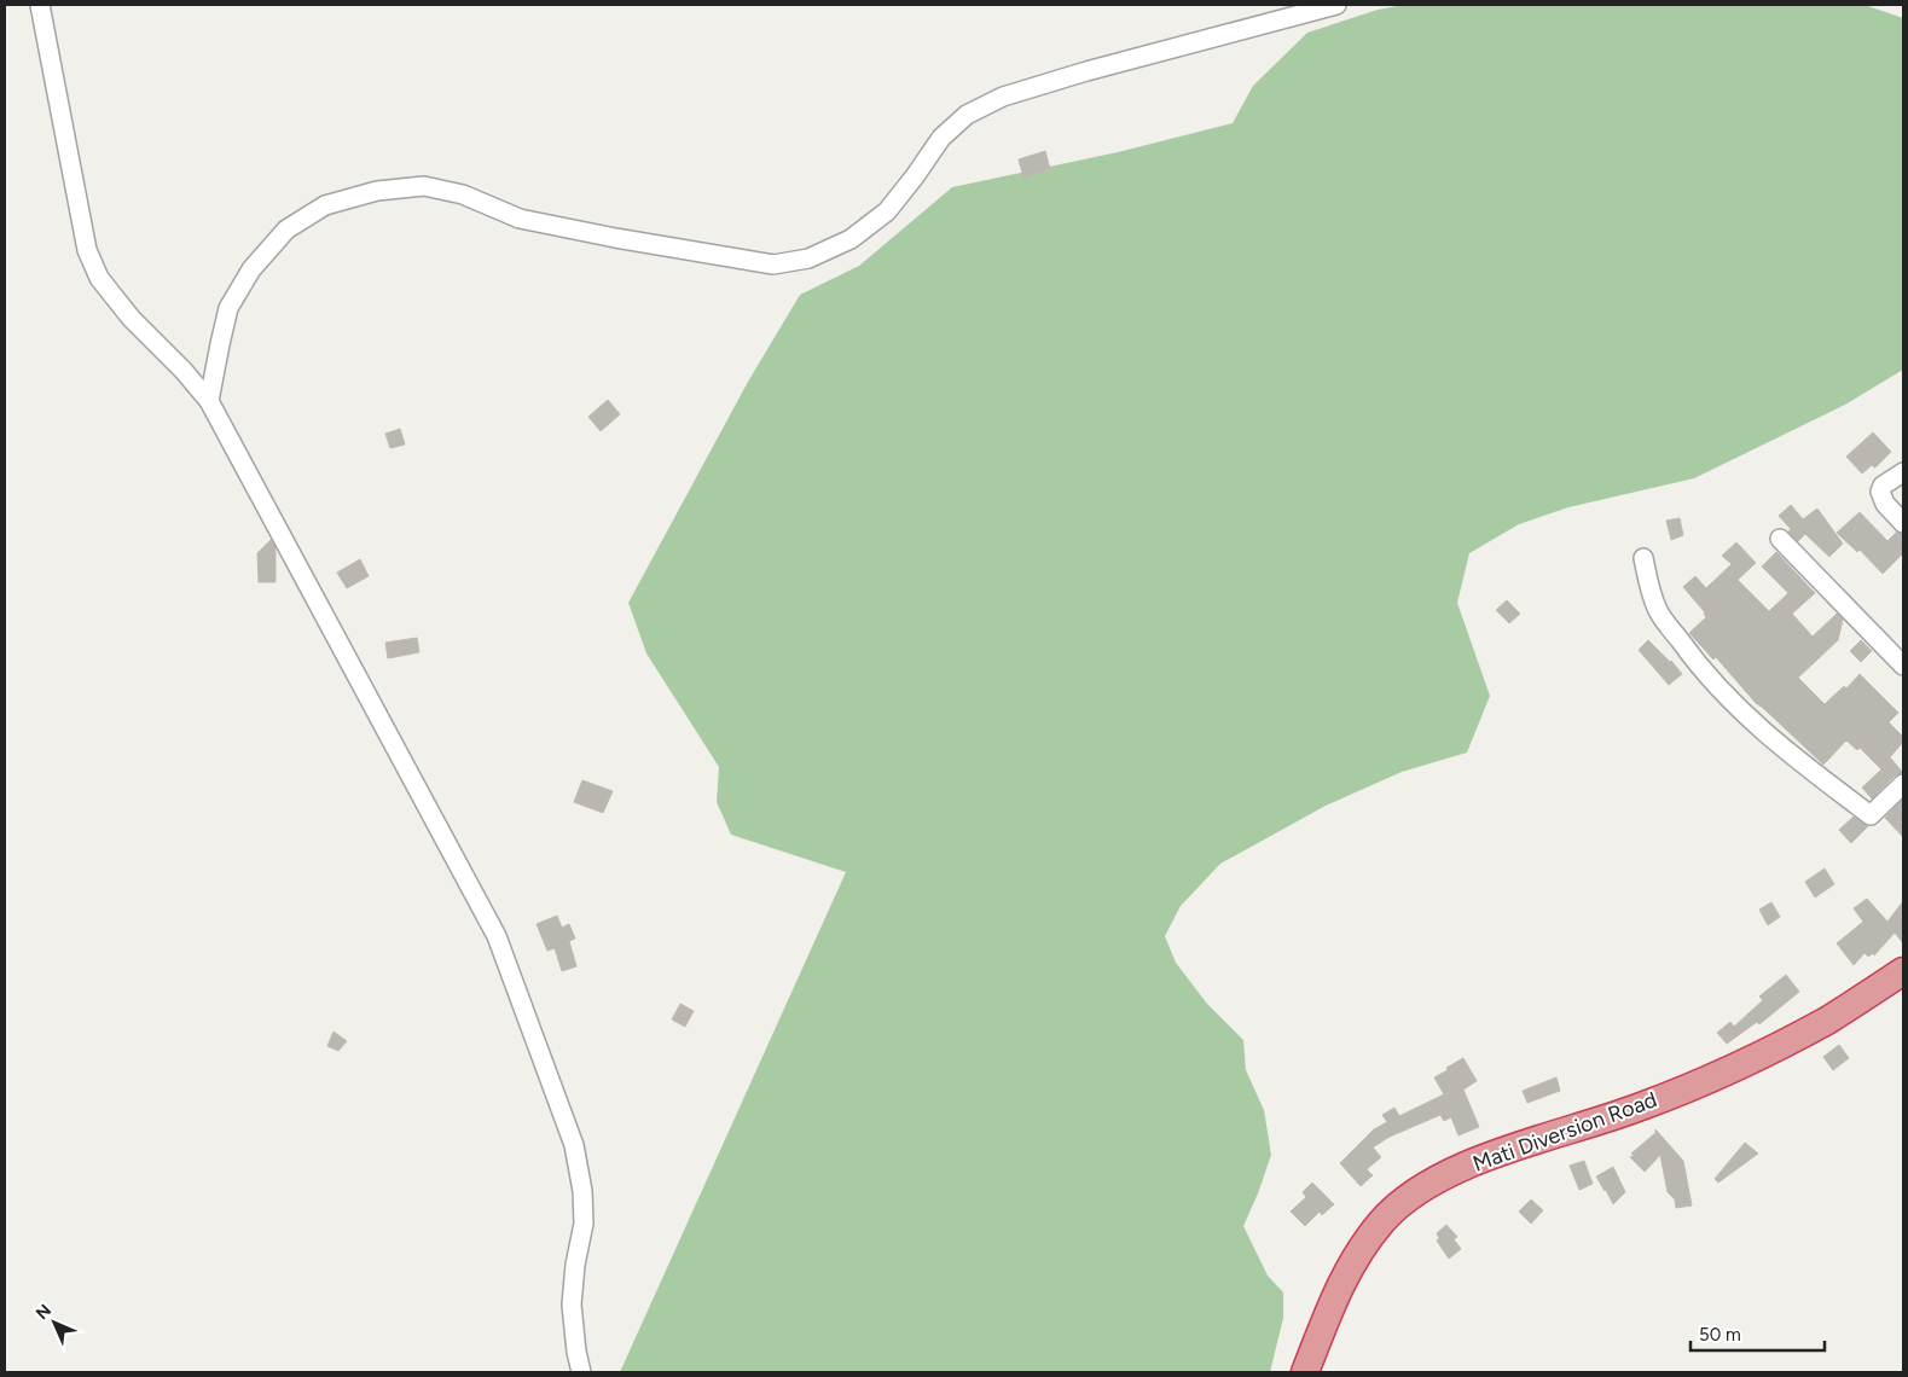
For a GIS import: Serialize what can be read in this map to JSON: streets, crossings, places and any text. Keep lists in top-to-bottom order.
{
  "streets": {
    "highway": ["Mati Diversion Road"]
  },
  "scale_bar": "50 m",
  "north": "top left"
}
